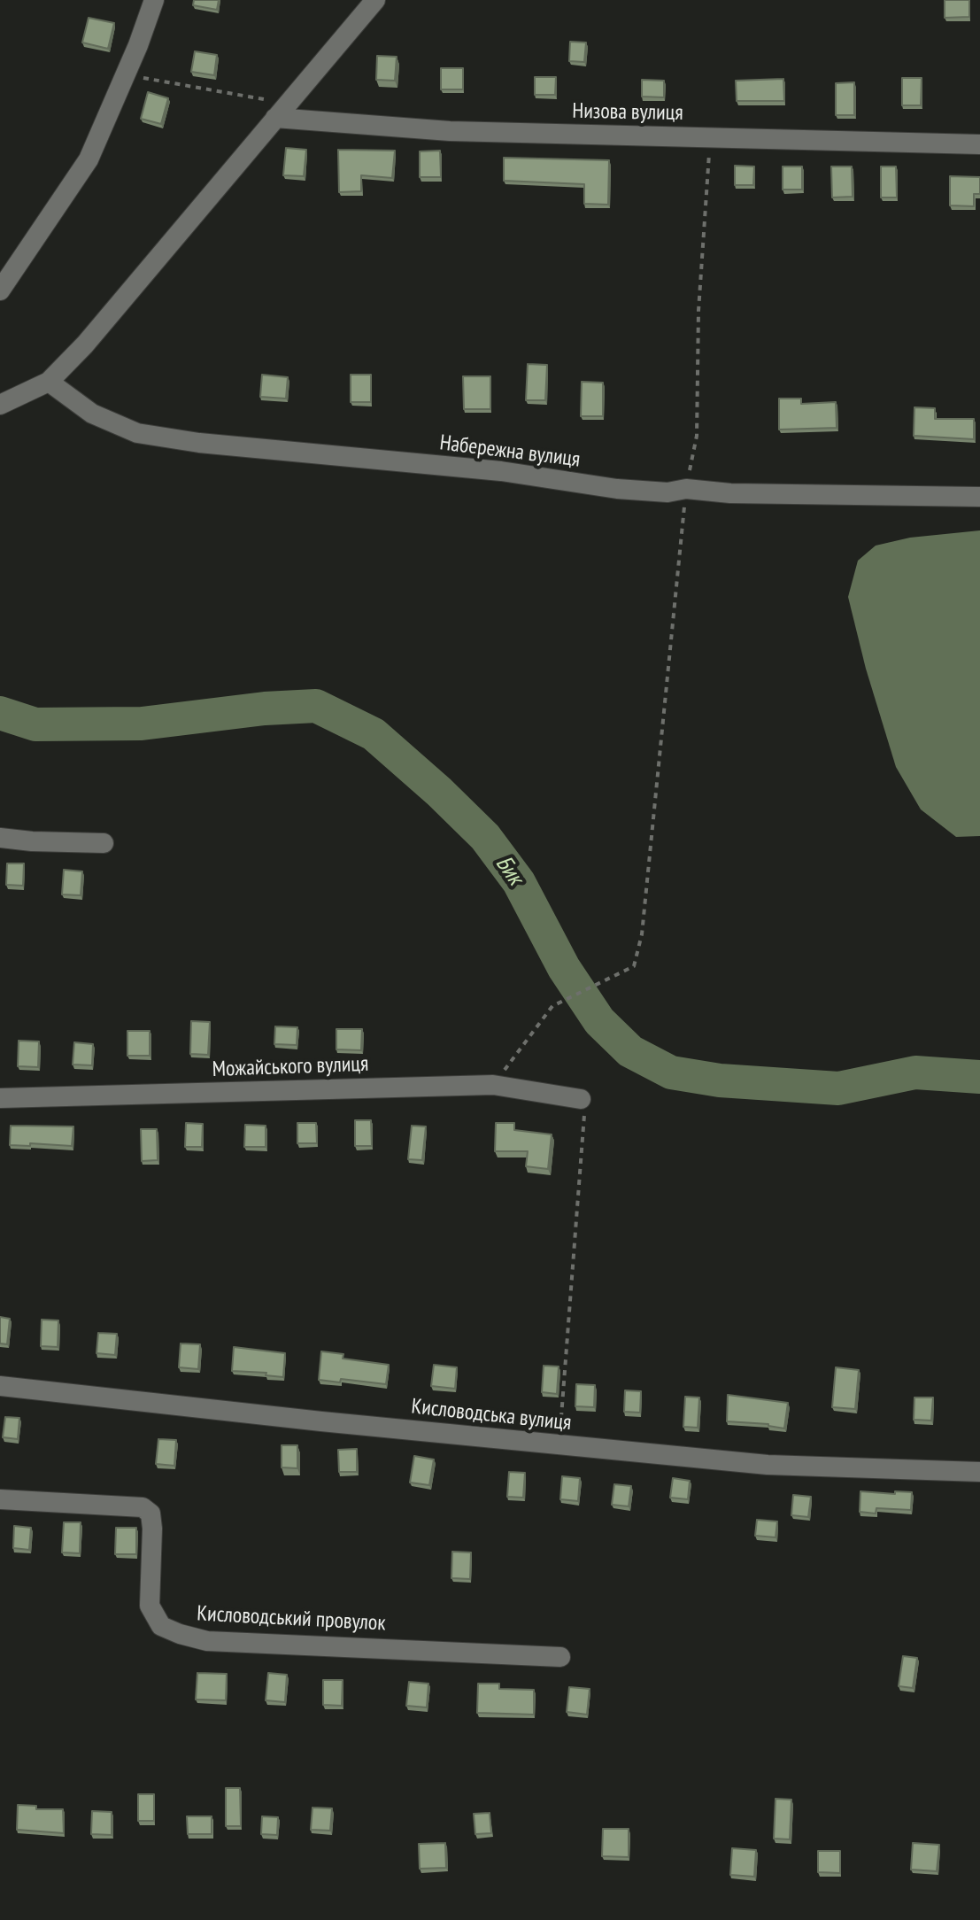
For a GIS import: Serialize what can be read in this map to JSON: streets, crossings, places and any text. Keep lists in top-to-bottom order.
{
  "streets": {
    "street": [
      "Низова вулиця",
      "Набережна вулиця",
      "Можайського вулиця",
      "Кисловодська вулиця",
      "Кисловодський провулок"
    ]
  },
  "water": ["Бик"]
}
